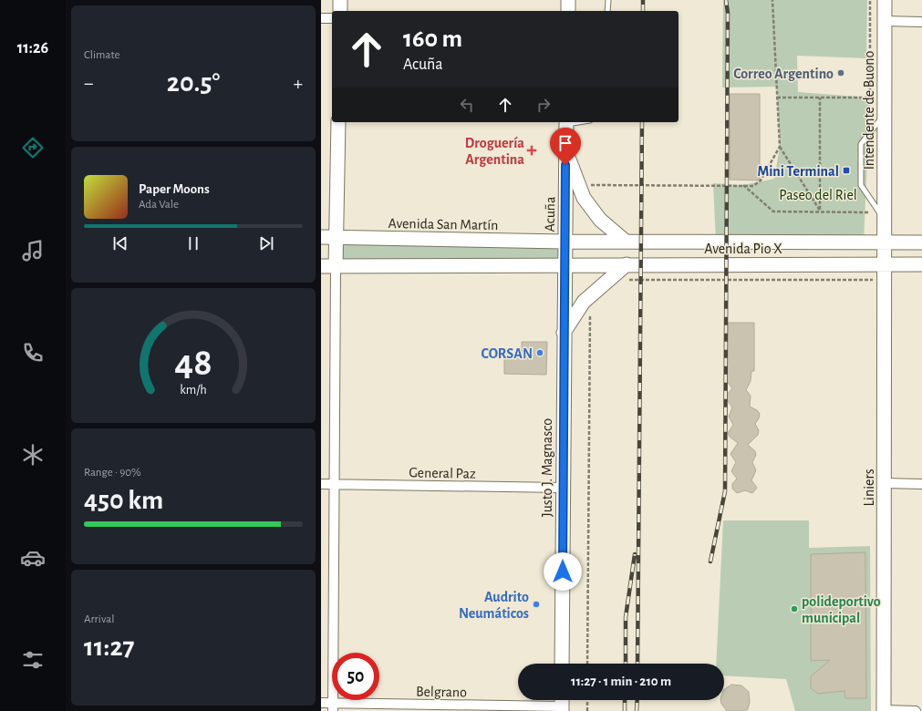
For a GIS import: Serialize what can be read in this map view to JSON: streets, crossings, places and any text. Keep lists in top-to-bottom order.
{
  "streets": {
    "main road": [
      "Intendente de Buono",
      "Acuña",
      "Avenida San Martín",
      "Avenida Pio X",
      "Justo J. Magnasco",
      "Liniers"
    ],
    "street": ["General Paz", "Belgrano"]
  },
  "crossings": [
    ["Intendente de Buono", "Avenida Pio X"],
    ["Intendente de Buono", "Liniers"],
    ["Acuña", "Avenida San Martín"],
    ["Acuña", "Avenida Pio X"],
    ["Acuña", "Justo J. Magnasco"],
    ["Avenida San Martín", "Avenida Pio X"],
    ["Avenida Pio X", "Justo J. Magnasco"],
    ["Avenida Pio X", "Liniers"],
    ["Justo J. Magnasco", "General Paz"]
  ],
  "parks": ["Paseo del Riel"],
  "places": {
    "other": [
      "Correo Argentino",
      "CORSAN",
      "Audrito Neumáticos",
      "polideportivo municipal"
    ],
    "health": ["Droguería Argentina"],
    "transit": ["Mini Terminal"]
  },
  "page": {
    "tabs": "11:26",
    "tile": [
      "Climate",
      ["Range · 90%", "450 km"],
      ["Arrival", "11:27"]
    ],
    "turn": ["160 m", "Acuña"],
    "heat": ["−", "20.5°", "+"],
    "song": ["Paper Moons", "Ada Vale"],
    "limit": "50",
    "trip": "11:27 · 1 min · 210 m",
    "gauge": ["48", "km/h"]
  }
}
